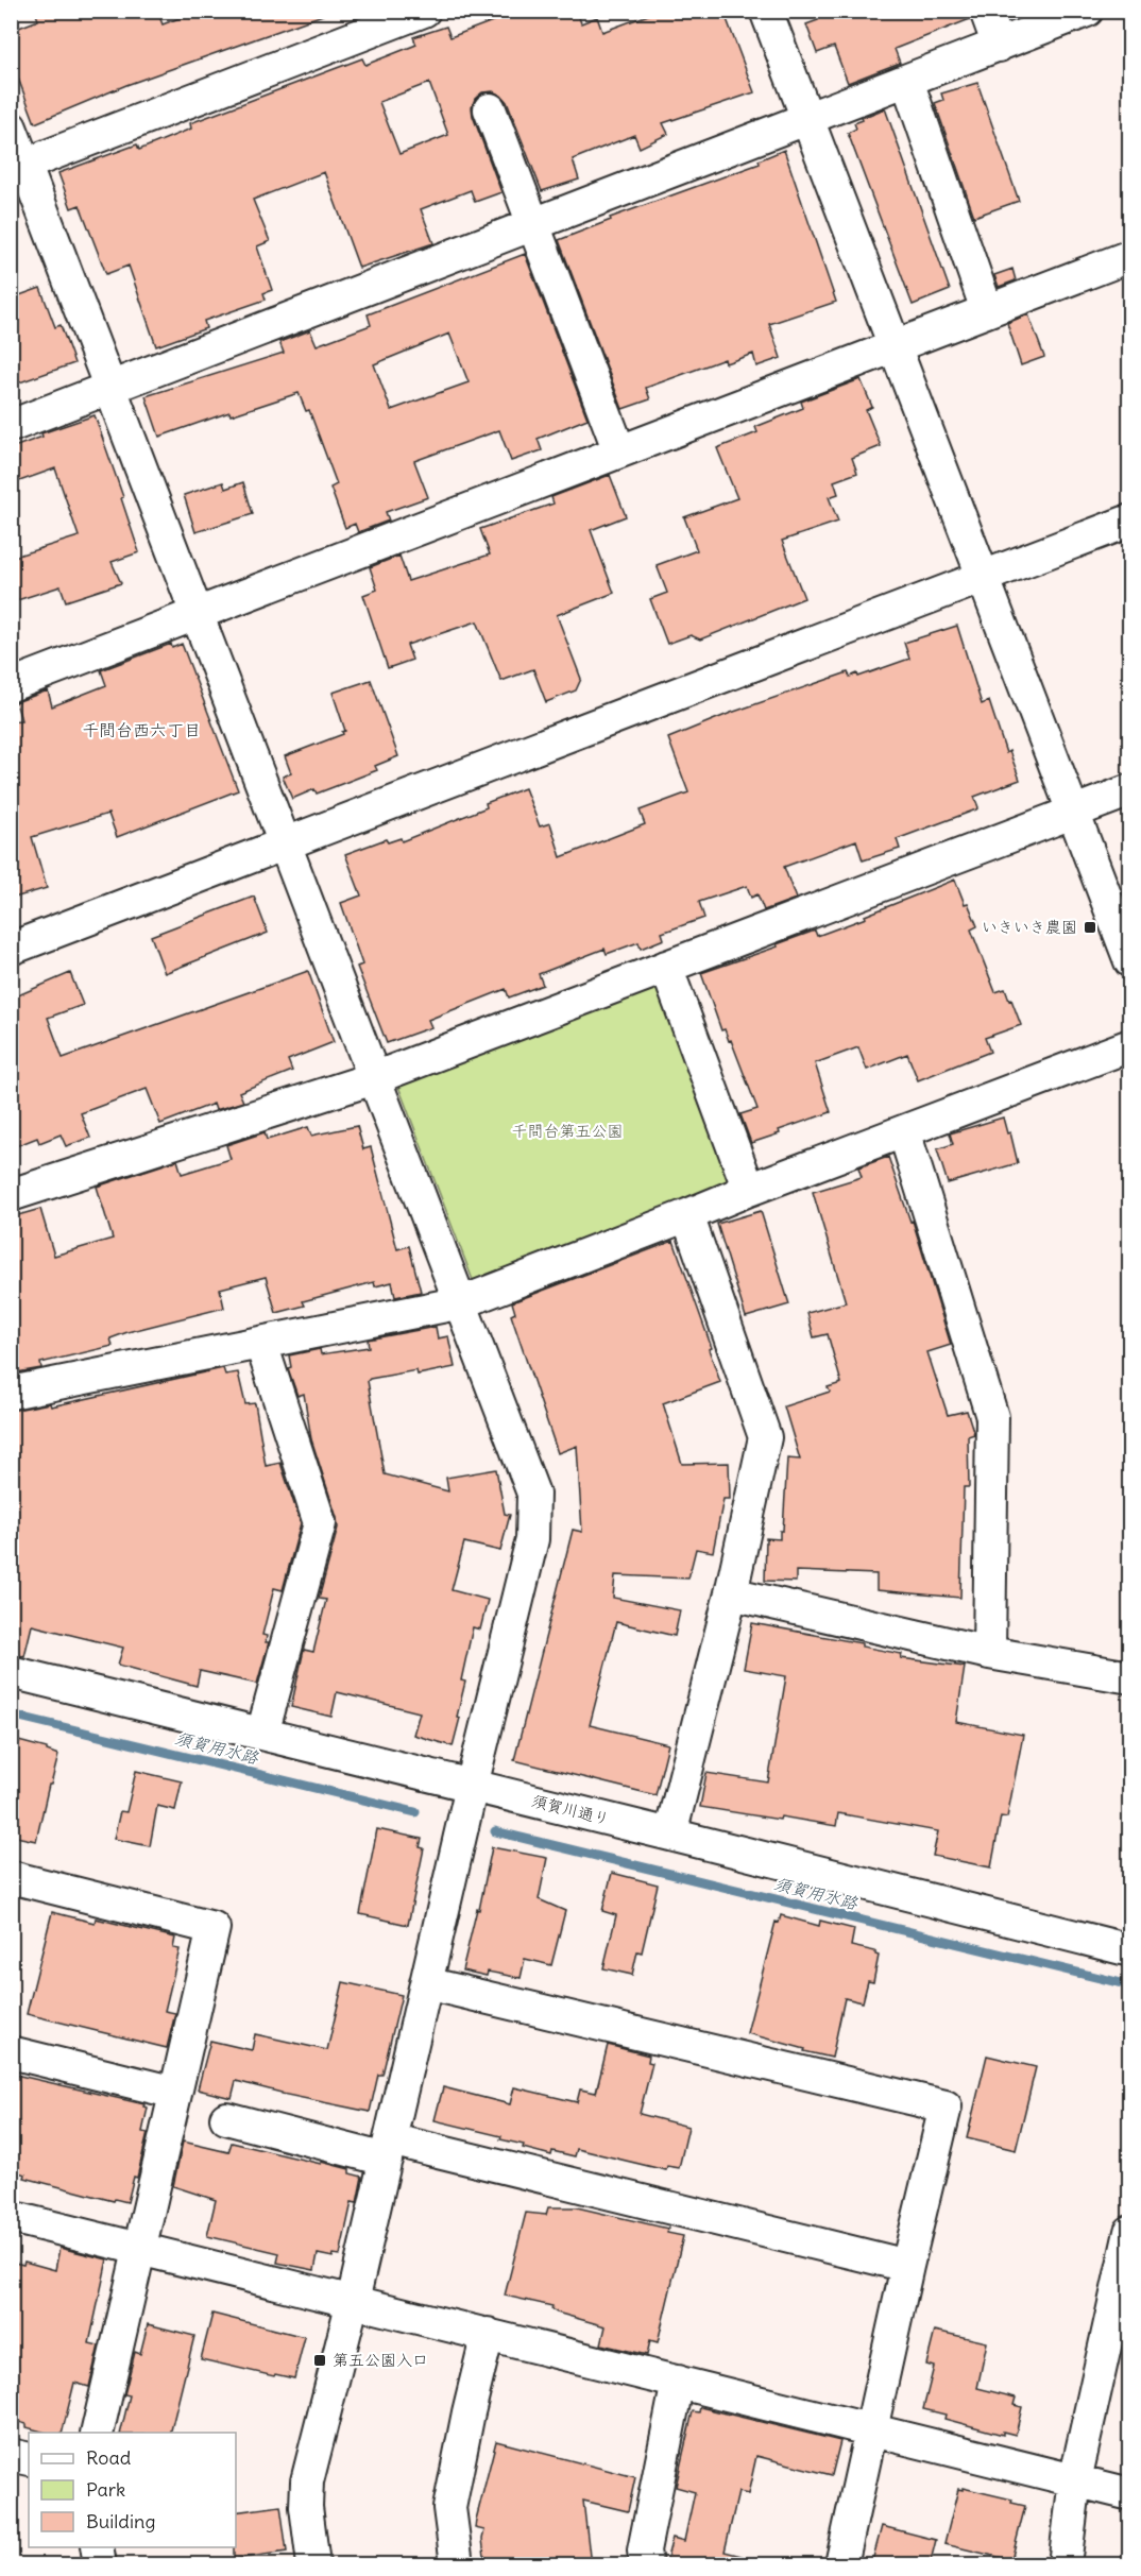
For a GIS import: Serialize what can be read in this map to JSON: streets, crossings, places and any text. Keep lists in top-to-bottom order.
{
  "streets": {
    "street": ["須賀川通り"]
  },
  "districts": ["千間台西六丁目"],
  "water": ["須賀用水路"],
  "parks": ["千間台第五公園"],
  "places": {
    "transit": ["いきいき農園", "第五公園入口"]
  },
  "legend": ["Road", "Park", "Building"]
}
